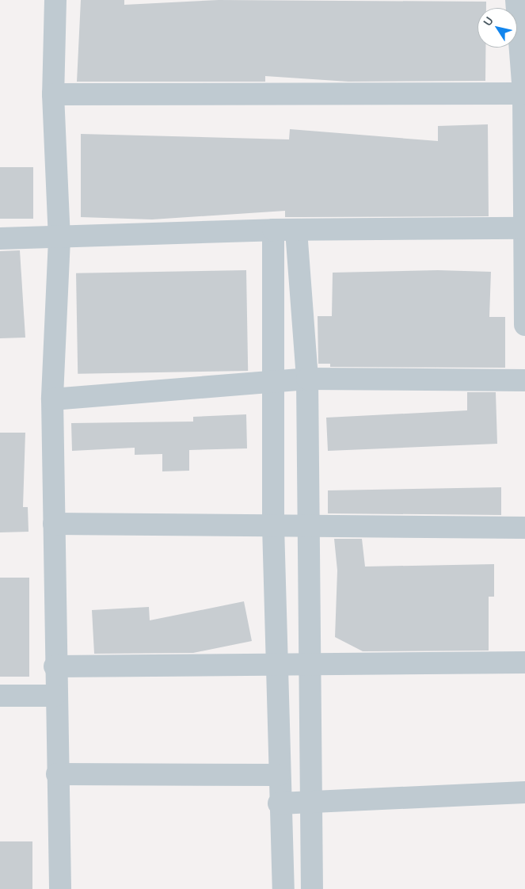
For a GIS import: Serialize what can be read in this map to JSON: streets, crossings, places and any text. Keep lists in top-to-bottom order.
{
  "north": "top left"
}
